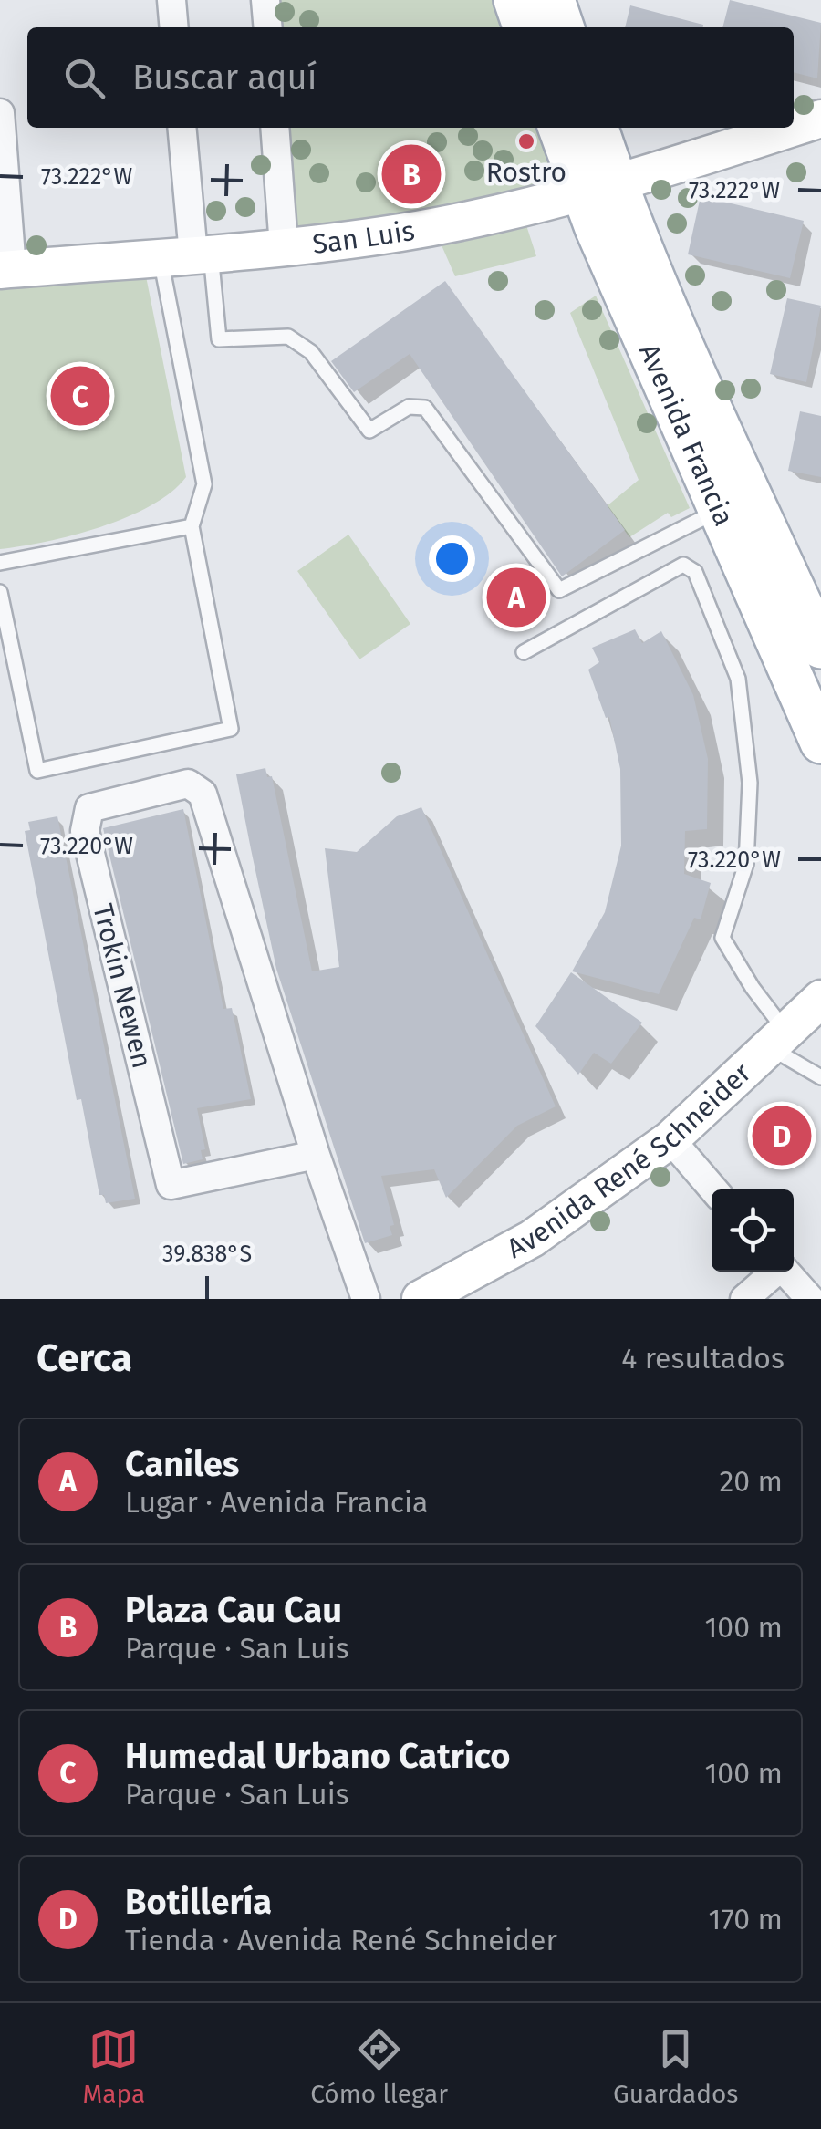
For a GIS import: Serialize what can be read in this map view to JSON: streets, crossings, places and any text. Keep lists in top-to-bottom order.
{
  "streets": {
    "main road": ["Avenida Francia"],
    "street": ["San Luis", "Trokin Newen", "Avenida René Schneider"]
  },
  "crossings": [
    ["San Luis", "Avenida Francia"]
  ],
  "places": ["Rostro"],
  "page": {
    "search": "Buscar aquí",
    "pins": [
      "B",
      "C",
      "A",
      "D"
    ],
    "heading": ["Cerca", "4 resultados"],
    "list": [
      {
        "mark": "A",
        "name": "Caniles",
        "note": "Lugar · Avenida Francia",
        "value": "20 m"
      },
      {
        "mark": "B",
        "name": "Plaza Cau Cau",
        "note": "Parque · San Luis",
        "value": "100 m"
      },
      {
        "mark": "C",
        "name": "Humedal Urbano Catrico",
        "note": "Parque · San Luis",
        "value": "100 m"
      },
      {
        "mark": "D",
        "name": "Botillería",
        "note": "Tienda · Avenida René Schneider",
        "value": "170 m"
      }
    ],
    "nav": ["Mapa", "Cómo llegar", "Guardados"]
  },
  "coordinates": ["73.222°W", "73.220°W", "39.838°S"]
}
